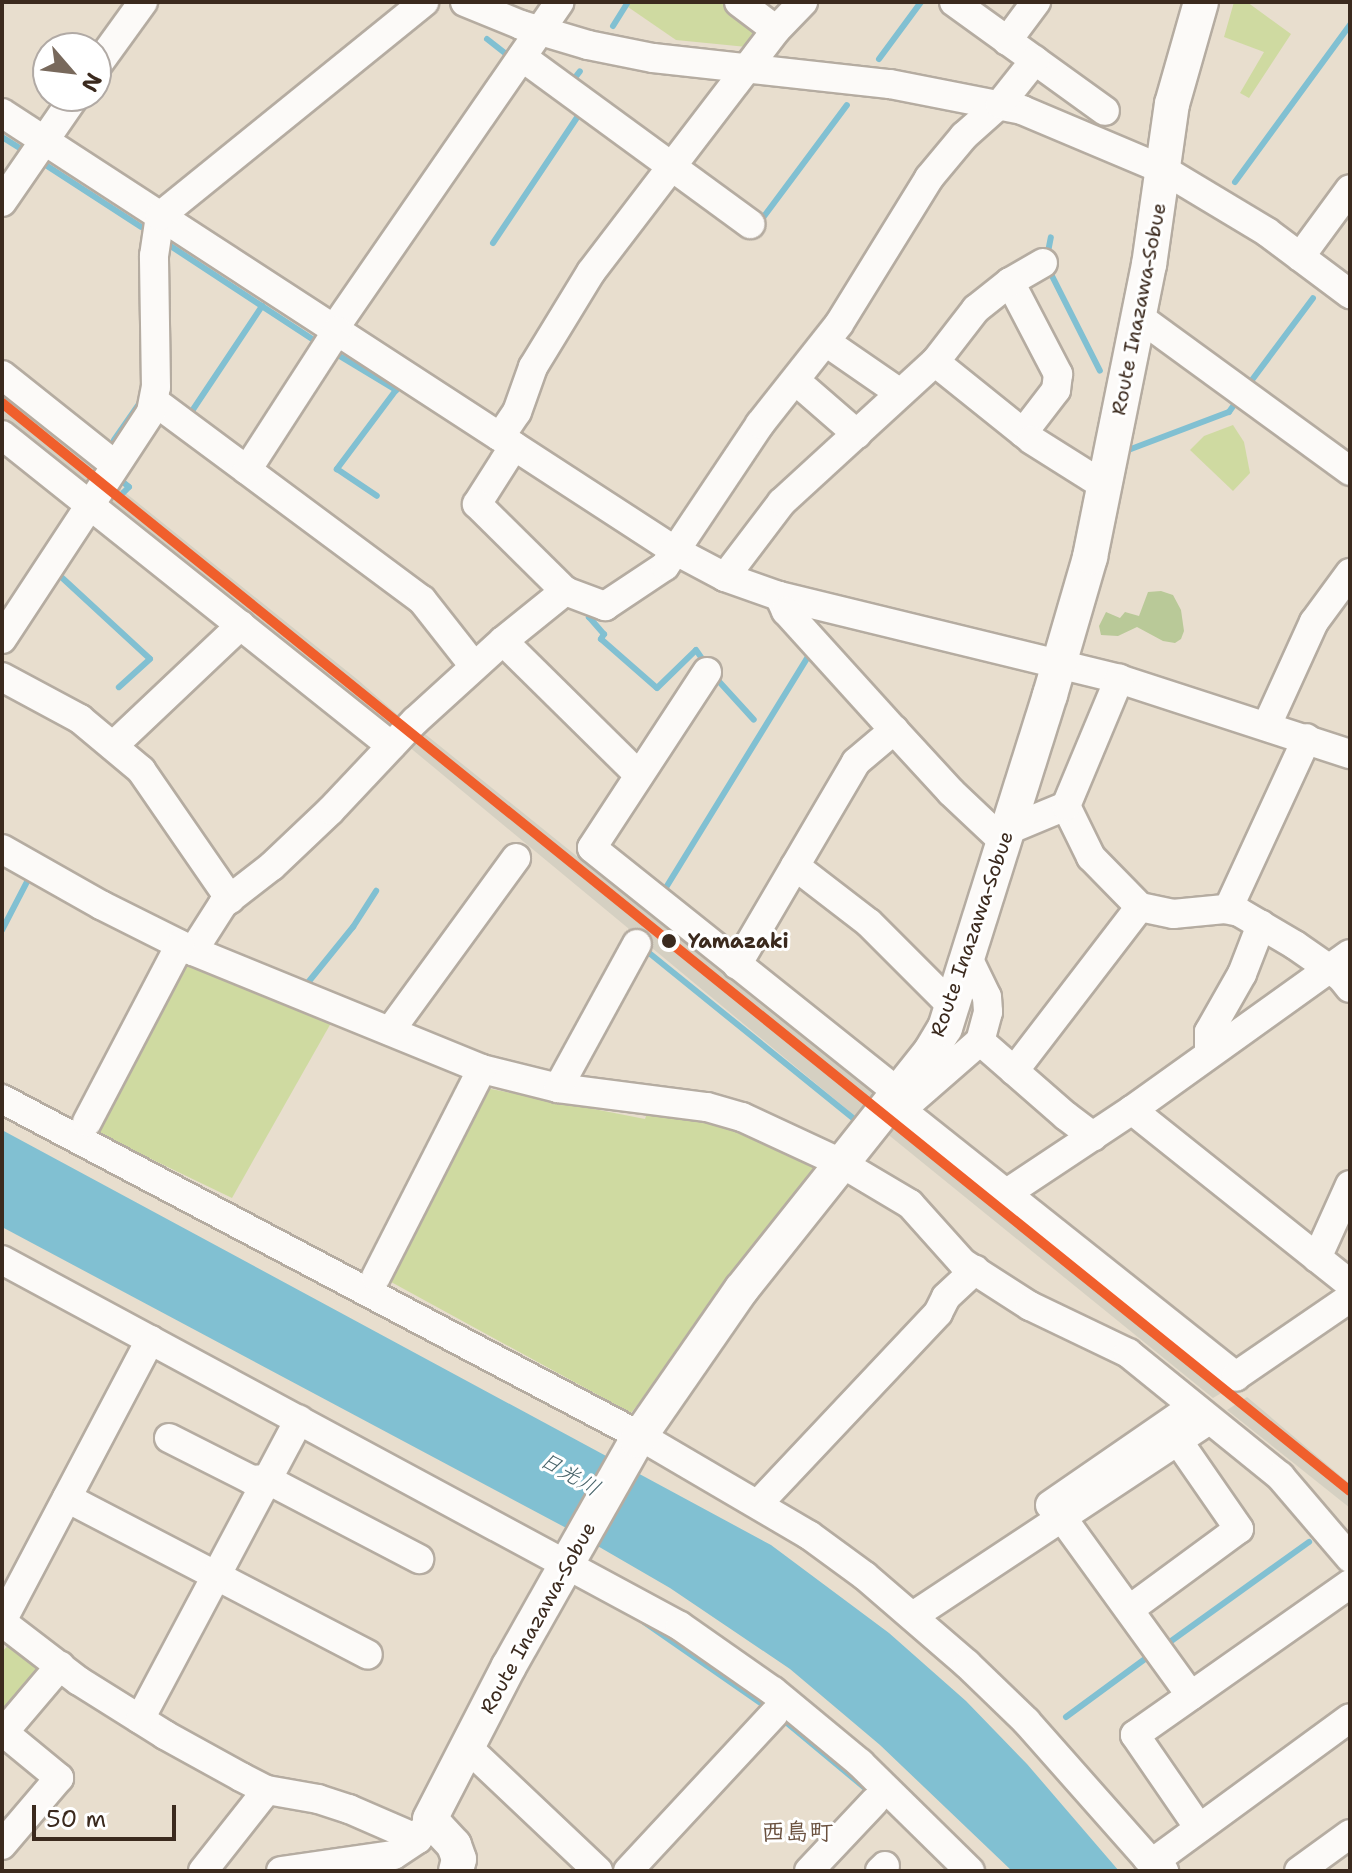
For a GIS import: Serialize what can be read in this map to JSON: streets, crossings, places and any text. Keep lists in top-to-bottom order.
{
  "streets": {
    "main road": ["Route Inazawa-Sobue"]
  },
  "districts": ["西島町"],
  "water": ["日光川"],
  "places": ["Yamazaki"],
  "scale_bar": "50 m",
  "north": "bottom right"
}
